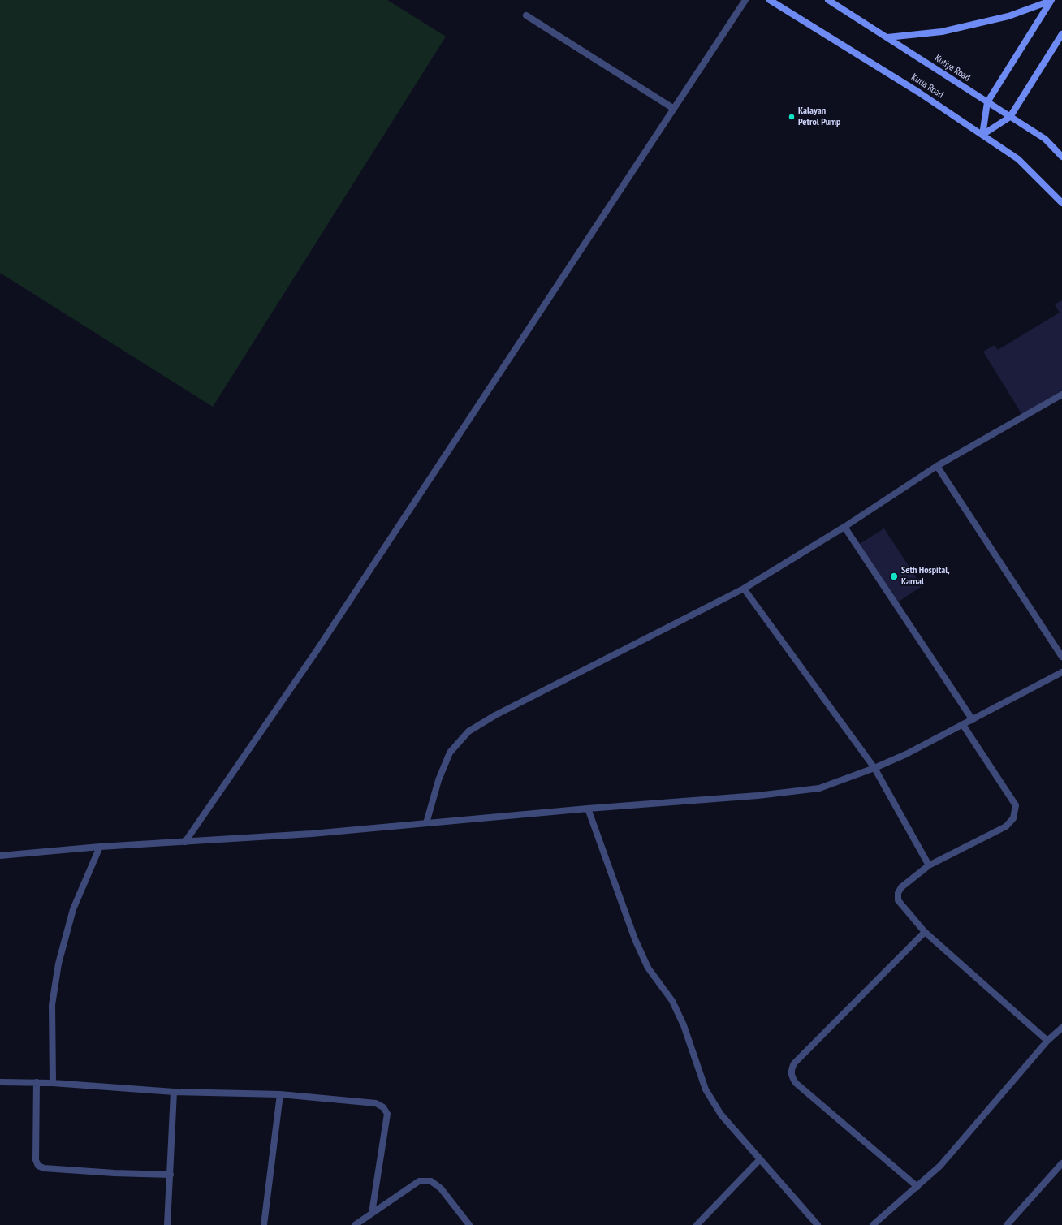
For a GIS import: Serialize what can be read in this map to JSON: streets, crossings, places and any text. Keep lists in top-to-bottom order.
{
  "streets": {
    "street": ["Kutiya Road", "Kutia Road"]
  },
  "places": ["Kalayan Petrol Pump", "Seth Hospital, Karnal"]
}
